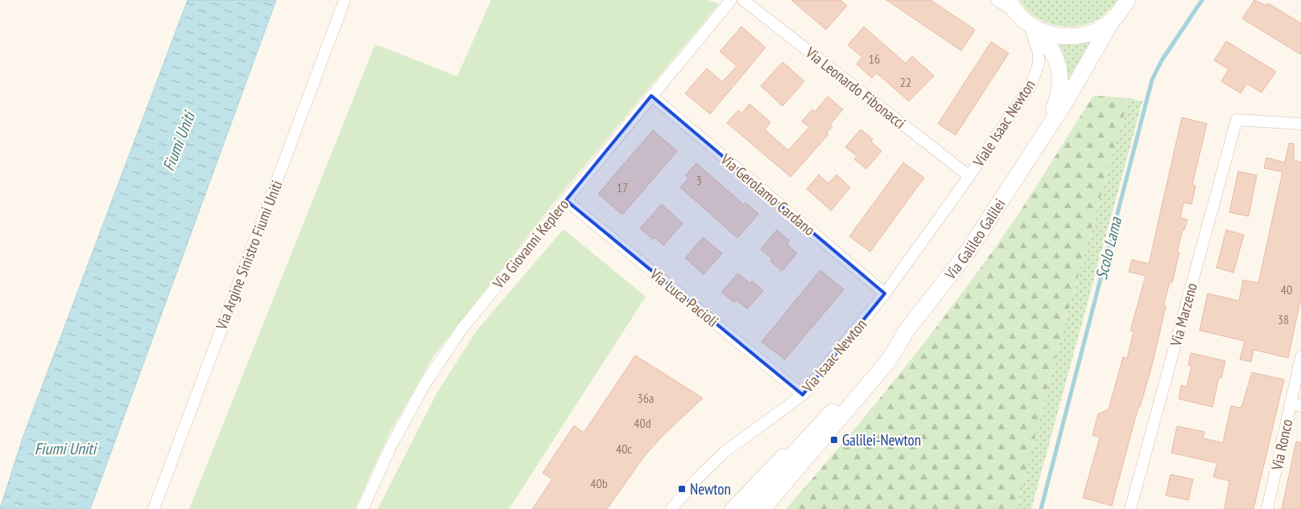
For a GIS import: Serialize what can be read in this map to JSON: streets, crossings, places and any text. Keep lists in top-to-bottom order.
{
  "streets": {
    "main road": ["Via Galileo Galilei"],
    "street": [
      "Via Leonardo Fibonacci",
      "Viale Isaac Newton",
      "Via Gerolamo Cardano",
      "Via Giovanni Keplero",
      "Via Argine Sinistro Fiumi Uniti",
      "Via Luca Pacioli",
      "Via Marzeno",
      "Via Isaac Newton",
      "Via Ronco"
    ]
  },
  "crossings": [
    ["Via Leonardo Fibonacci", "Viale Isaac Newton"],
    ["Via Leonardo Fibonacci", "Via Isaac Newton"],
    ["Viale Isaac Newton", "Via Galileo Galilei"],
    ["Viale Isaac Newton", "Via Isaac Newton"],
    ["Via Gerolamo Cardano", "Via Giovanni Keplero"],
    ["Via Gerolamo Cardano", "Via Isaac Newton"],
    ["Via Giovanni Keplero", "Via Luca Pacioli"],
    ["Via Luca Pacioli", "Via Isaac Newton"]
  ],
  "water": ["Fiumi Uniti", "Scolo Lama"],
  "places": {
    "transit": ["Galilei-Newton", "Newton"]
  },
  "house_numbers": [
    "16",
    "22",
    "3",
    "17",
    "40",
    "38",
    "36a",
    "40d",
    "40c",
    "40b"
  ]
}
